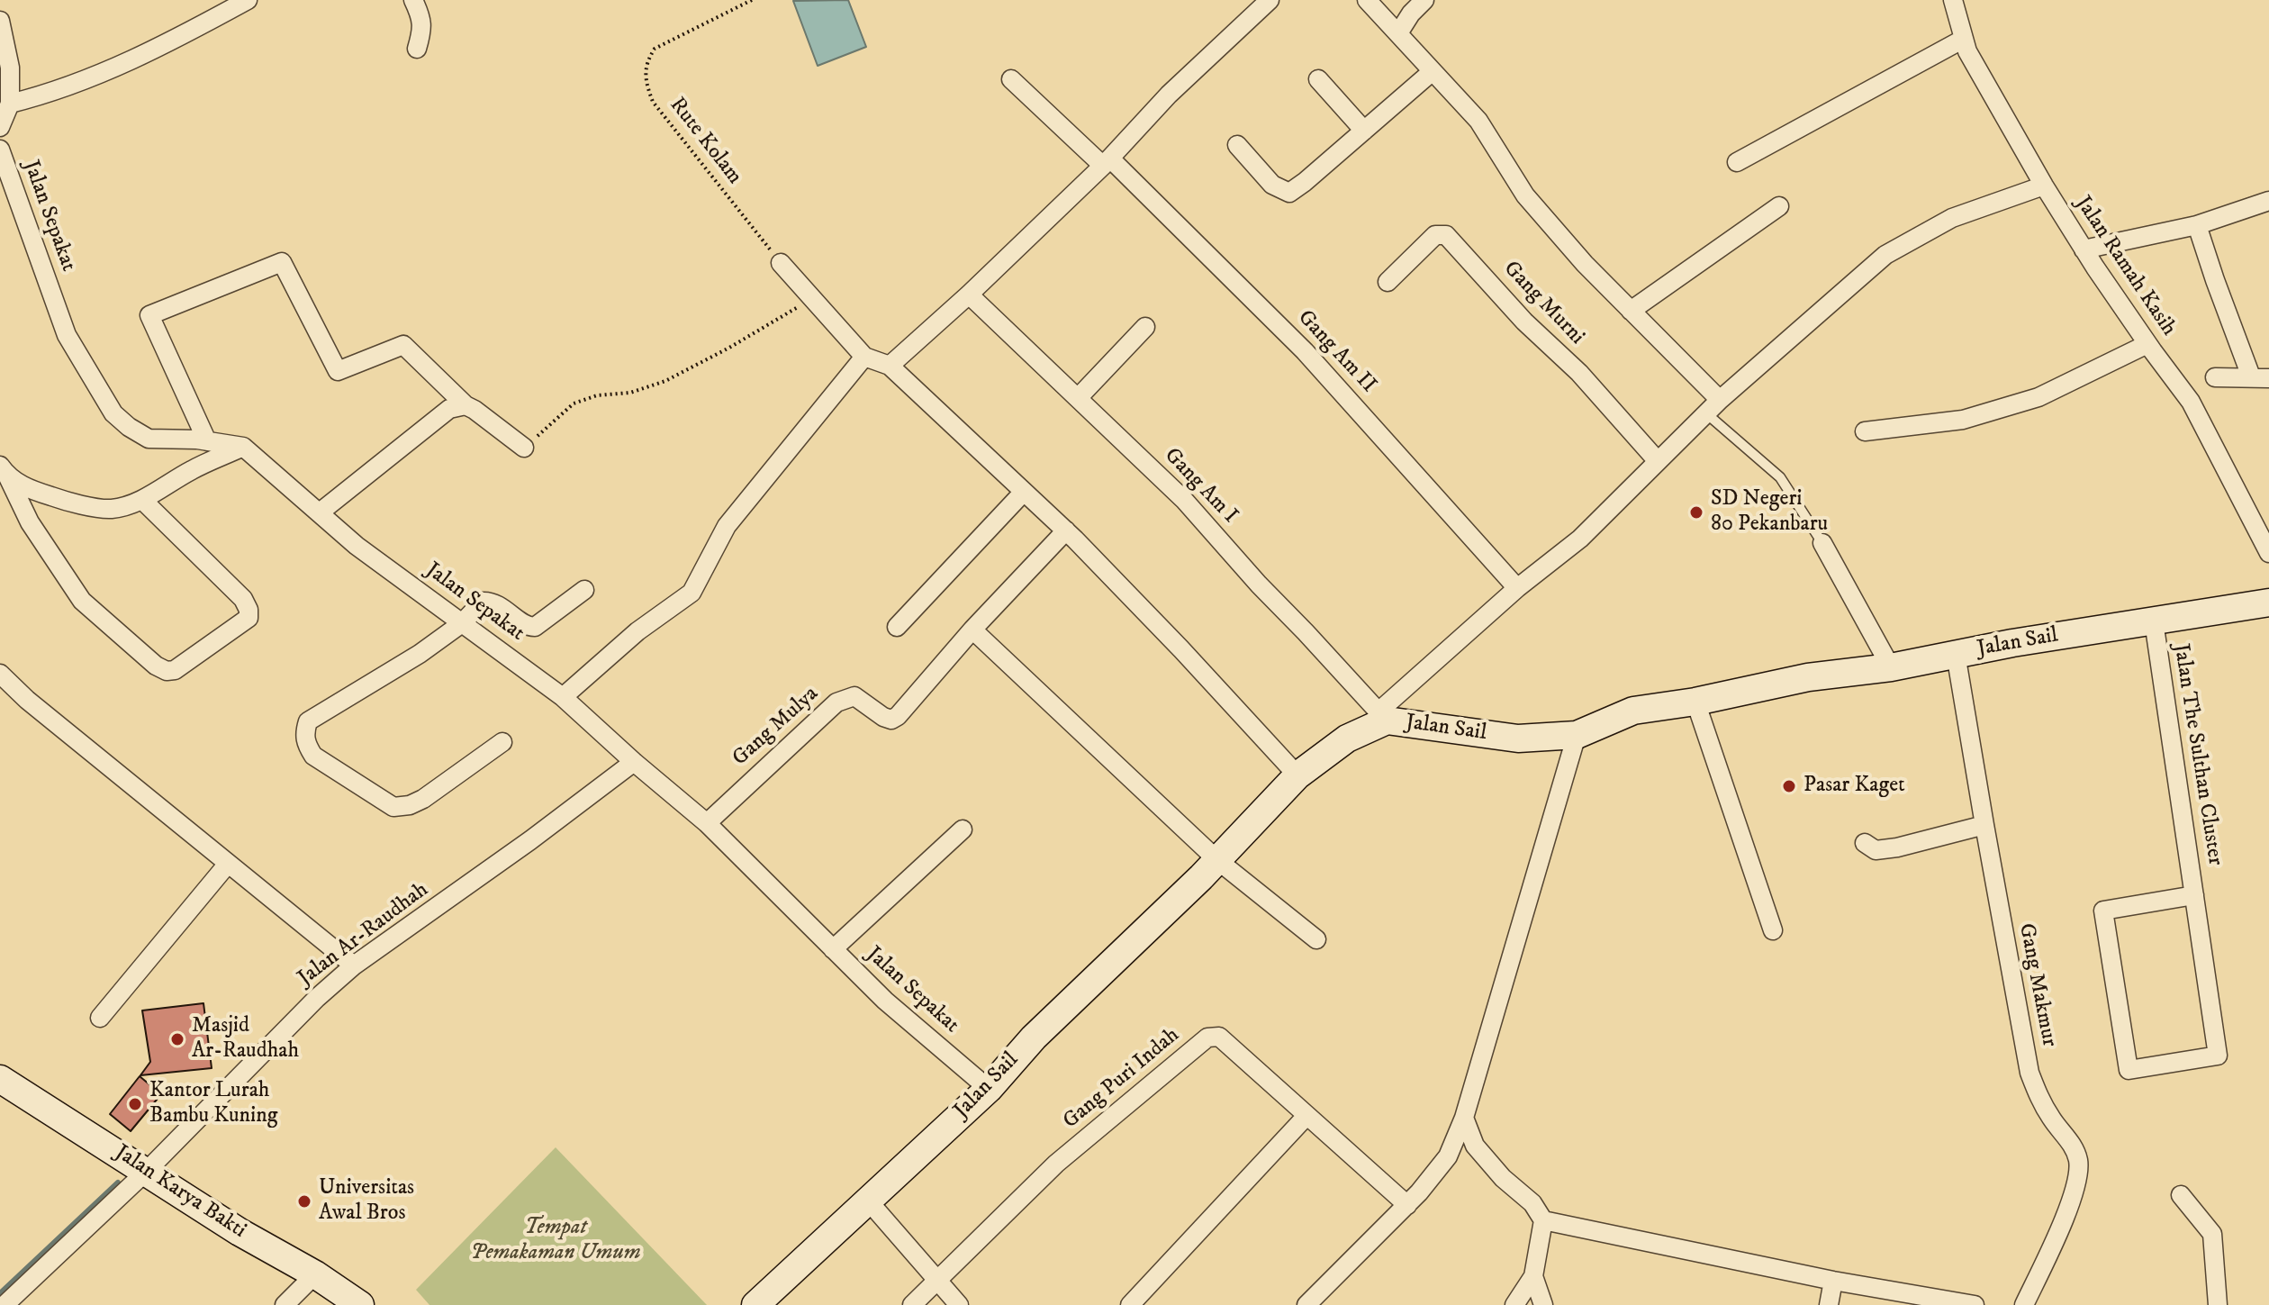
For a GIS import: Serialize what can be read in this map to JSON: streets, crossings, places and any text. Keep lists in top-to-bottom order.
{
  "streets": {
    "street": [
      "Jalan Sepakat",
      "Jalan Ramah Kasih",
      "Gang Murni",
      "Gang Am II",
      "Gang Am I",
      "Jalan Sail",
      "Gang Mulya",
      "Jalan The Sulthan Cluster",
      "Jalan Ar-Raudhah",
      "Gang Makmur",
      "Gang Puri Indah",
      "Jalan Karya Bakti"
    ],
    "path": ["Rute Kolam"]
  },
  "crossings": [
    ["Jalan Sepakat", "Jalan Sail"],
    ["Jalan Sepakat", "Gang Mulya"],
    ["Jalan Sepakat", "Jalan Ar-Raudhah"],
    ["Gang Am I", "Jalan Sail"],
    ["Jalan Sail", "Jalan The Sulthan Cluster"],
    ["Jalan Sail", "Gang Makmur"],
    ["Jalan Ar-Raudhah", "Jalan Karya Bakti"]
  ],
  "parks": ["Tempat Pemakaman Umum"],
  "places": [
    "SD Negeri 80 Pekanbaru",
    "Pasar Kaget",
    "Masjid Ar-Raudhah",
    "Kantor Lurah Bambu Kuning",
    "Universitas Awal Bros"
  ]
}
